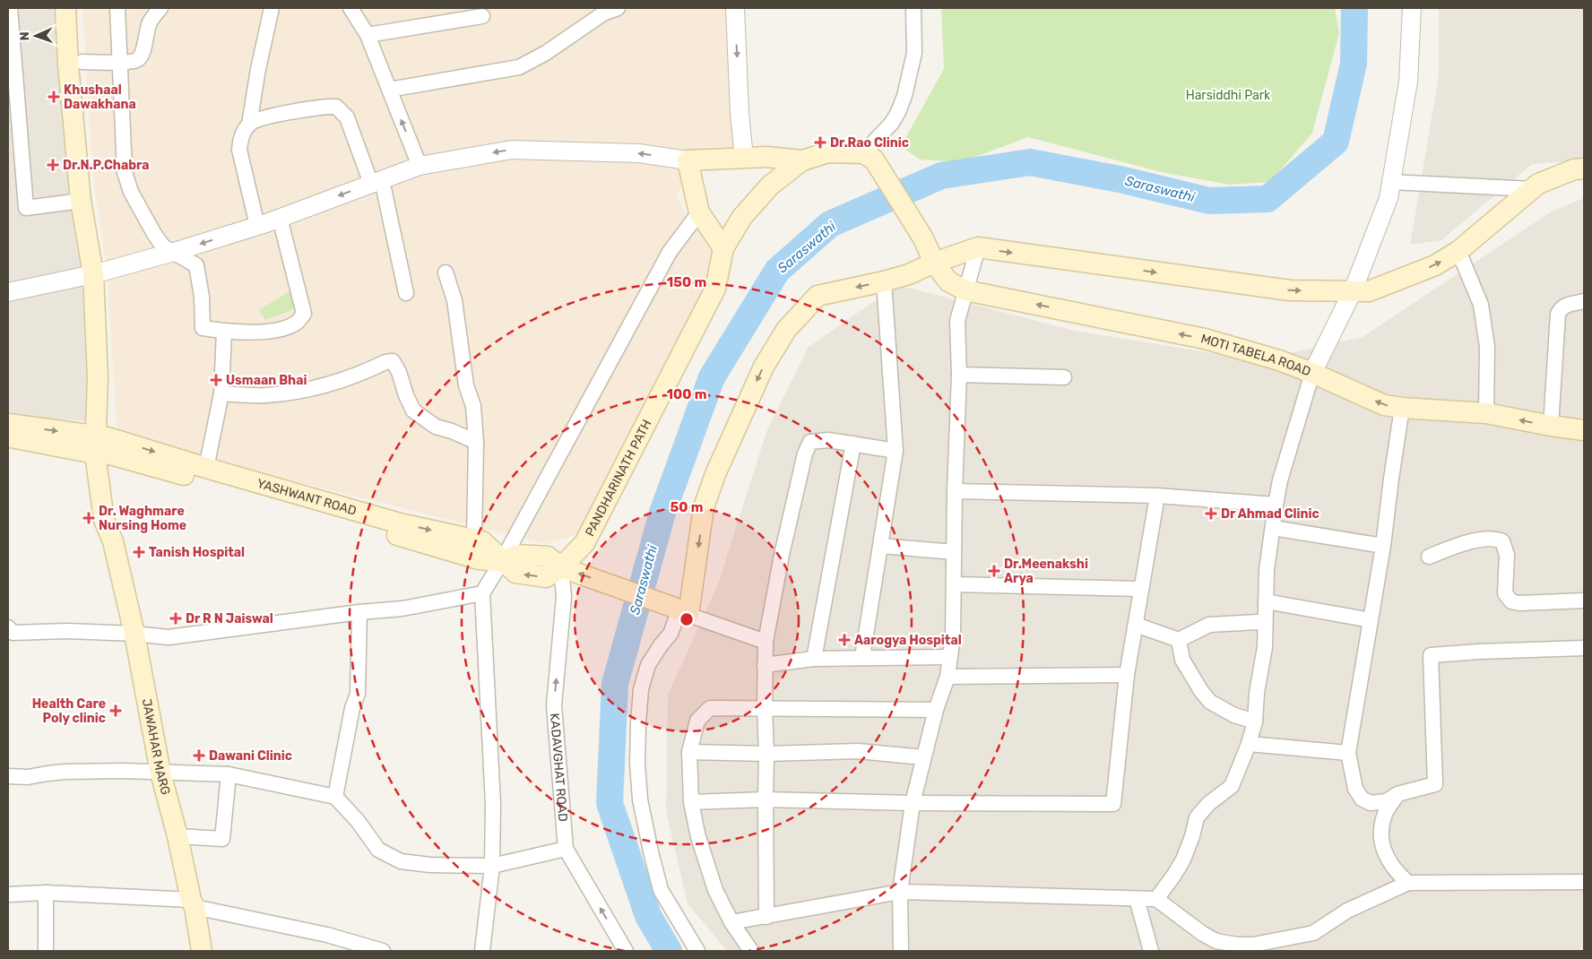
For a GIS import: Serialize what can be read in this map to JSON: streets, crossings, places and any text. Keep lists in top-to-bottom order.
{
  "streets": {
    "main road": [
      "MOTI TABELA ROAD",
      "PANDHARINATH PATH",
      "YASHWANT ROAD",
      "JAWAHAR MARG"
    ],
    "street": ["KADAVGHAT ROAD"]
  },
  "crossings": [
    ["PANDHARINATH PATH", "YASHWANT ROAD"],
    ["PANDHARINATH PATH", "KADAVGHAT ROAD"],
    ["YASHWANT ROAD", "JAWAHAR MARG"]
  ],
  "water": ["Saraswathi"],
  "parks": ["Harsiddhi Park"],
  "places": {
    "health": [
      "Khushaal Dawakhana",
      "Dr.Rao Clinic",
      "Dr.N.P.Chabra",
      "Usmaan Bhai",
      "Dr Ahmad Clinic",
      "Dr. Waghmare Nursing Home",
      "Tanish Hospital",
      "Dr.Meenakshi Arya",
      "Dr R N Jaiswal",
      "Aarogya Hospital",
      "Health Care Poly clinic",
      "Dawani Clinic"
    ]
  },
  "north": "left",
  "rings": ["150 m", "100 m", "50 m"]
}
